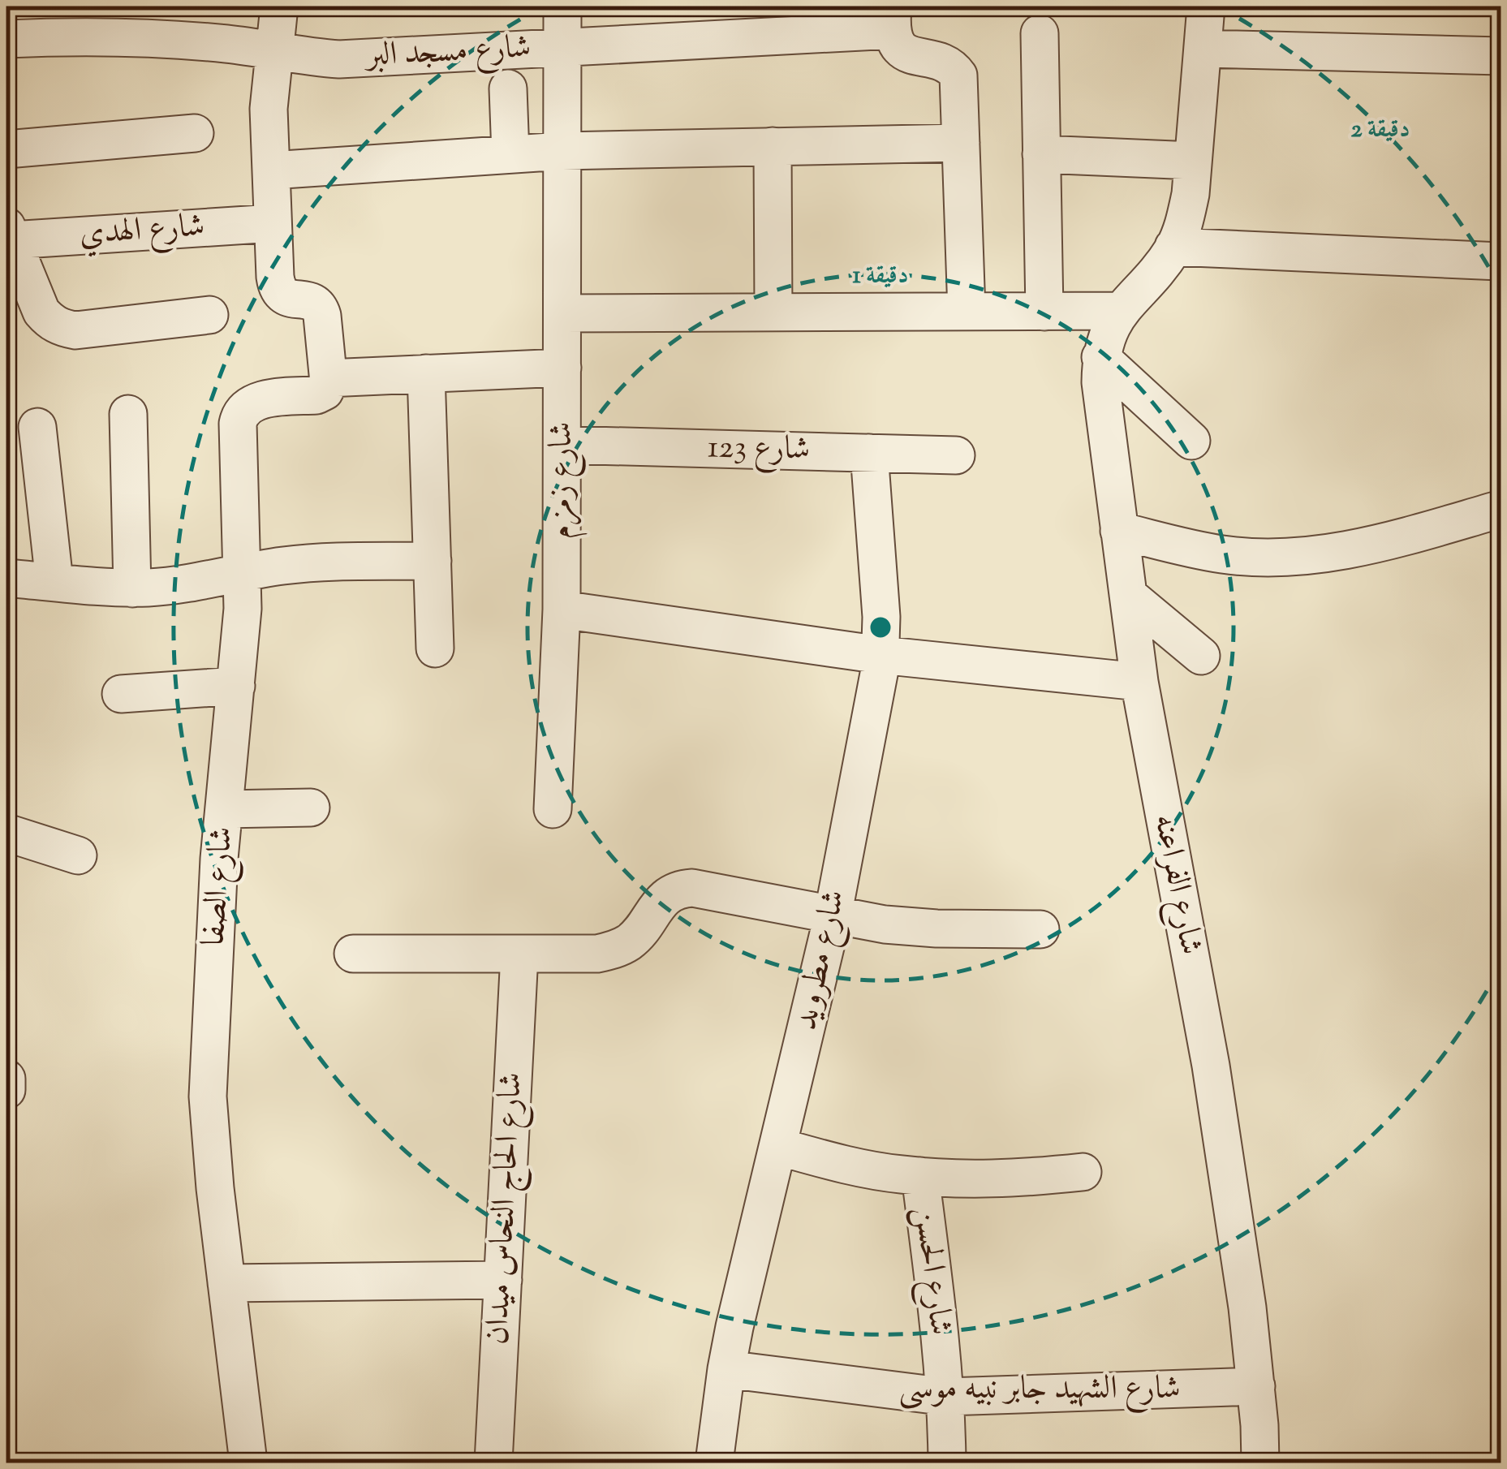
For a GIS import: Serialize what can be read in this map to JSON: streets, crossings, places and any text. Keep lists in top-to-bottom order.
{
  "streets": {
    "street": [
      "شارع مسجد البر",
      "شارع الهدي",
      "شارع 123",
      "شارع زمزم",
      "شارع الفراعنه",
      "شارع الصفا",
      "شارع مطرويد",
      "شارع الحاج النحاس ميدان",
      "شارع الحسن",
      "شارع الشهيد جابر نبيه موسى"
    ]
  },
  "crossings": [
    ["شارع مسجد البر", "شارع زمزم"],
    ["شارع 123", "شارع زمزم"],
    ["شارع 123", "شارع مطرويد"],
    ["شارع الفراعنه", "شارع الشهيد جابر نبيه موسى"],
    ["شارع مطرويد", "شارع الشهيد جابر نبيه موسى"],
    ["شارع الحسن", "شارع الشهيد جابر نبيه موسى"]
  ],
  "rings": ["2 دقيقة", "1 دقيقة"]
}
